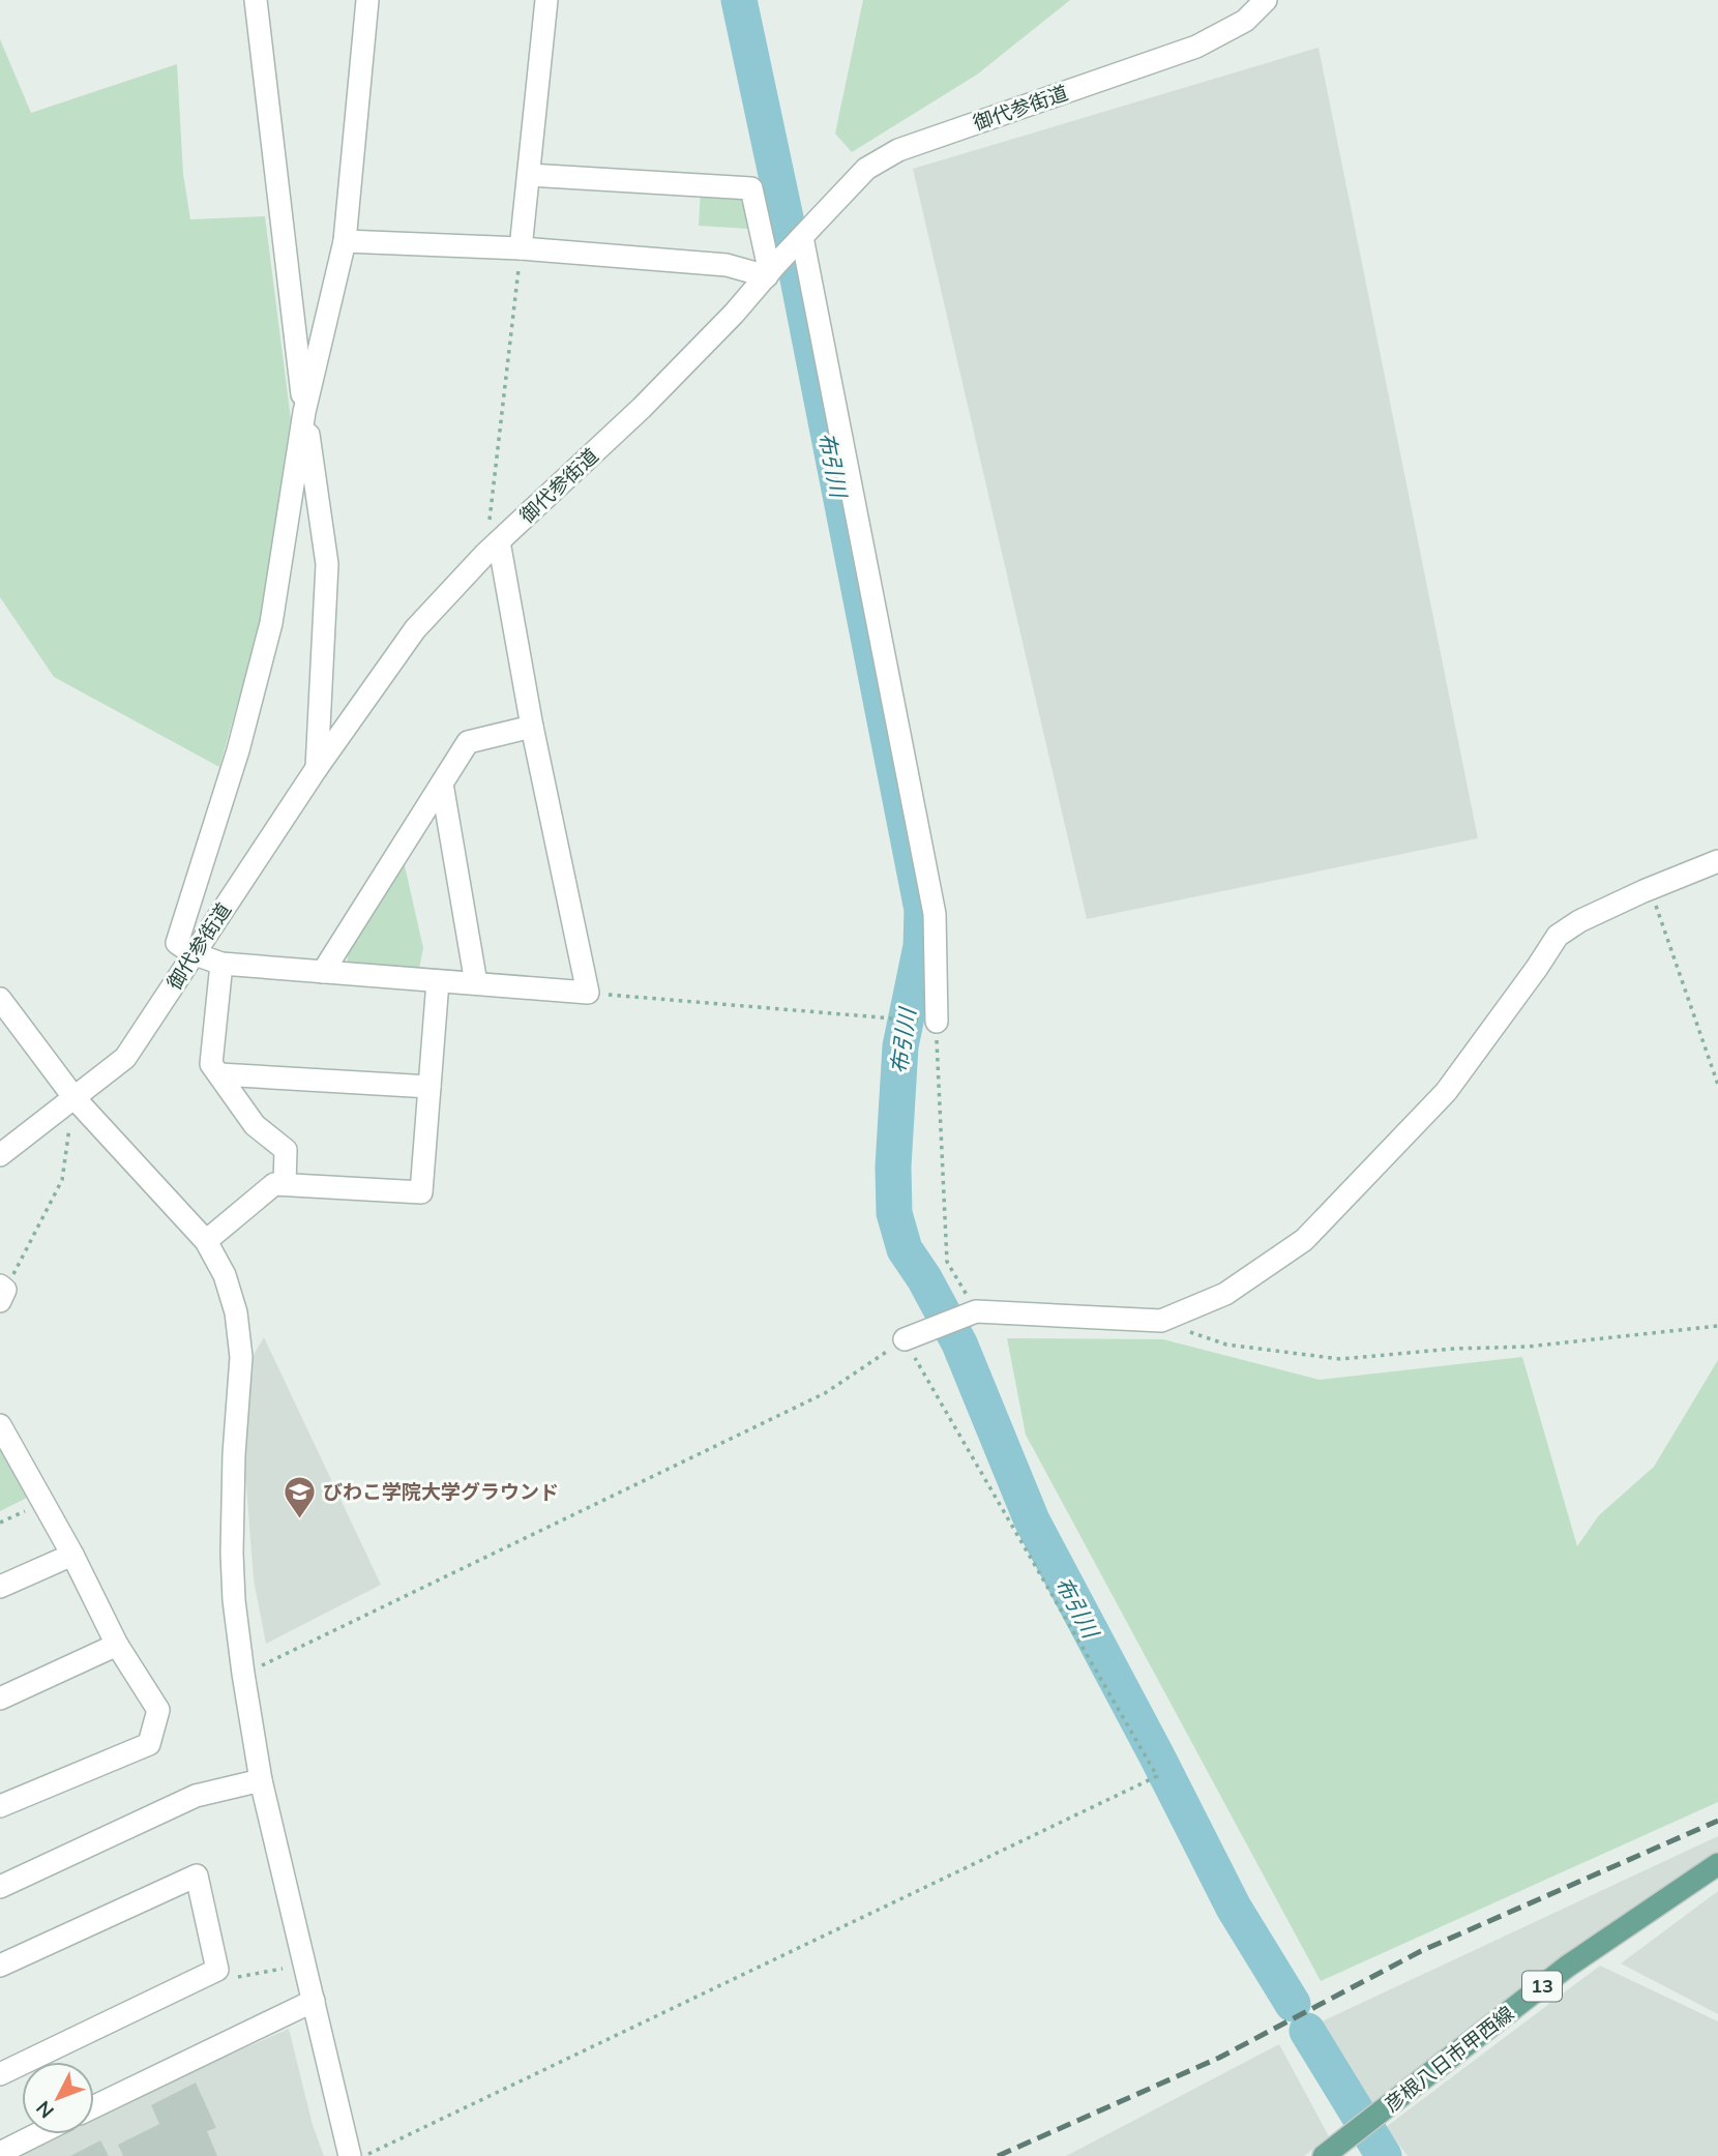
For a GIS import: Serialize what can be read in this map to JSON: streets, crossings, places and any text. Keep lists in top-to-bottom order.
{
  "streets": {
    "main road": ["13", "彦根八日市甲西線"],
    "street": ["御代参街道"]
  },
  "water": ["布引川"],
  "places": {
    "school or university": ["びわこ学院大学グラウンド"]
  },
  "north": "bottom left"
}
